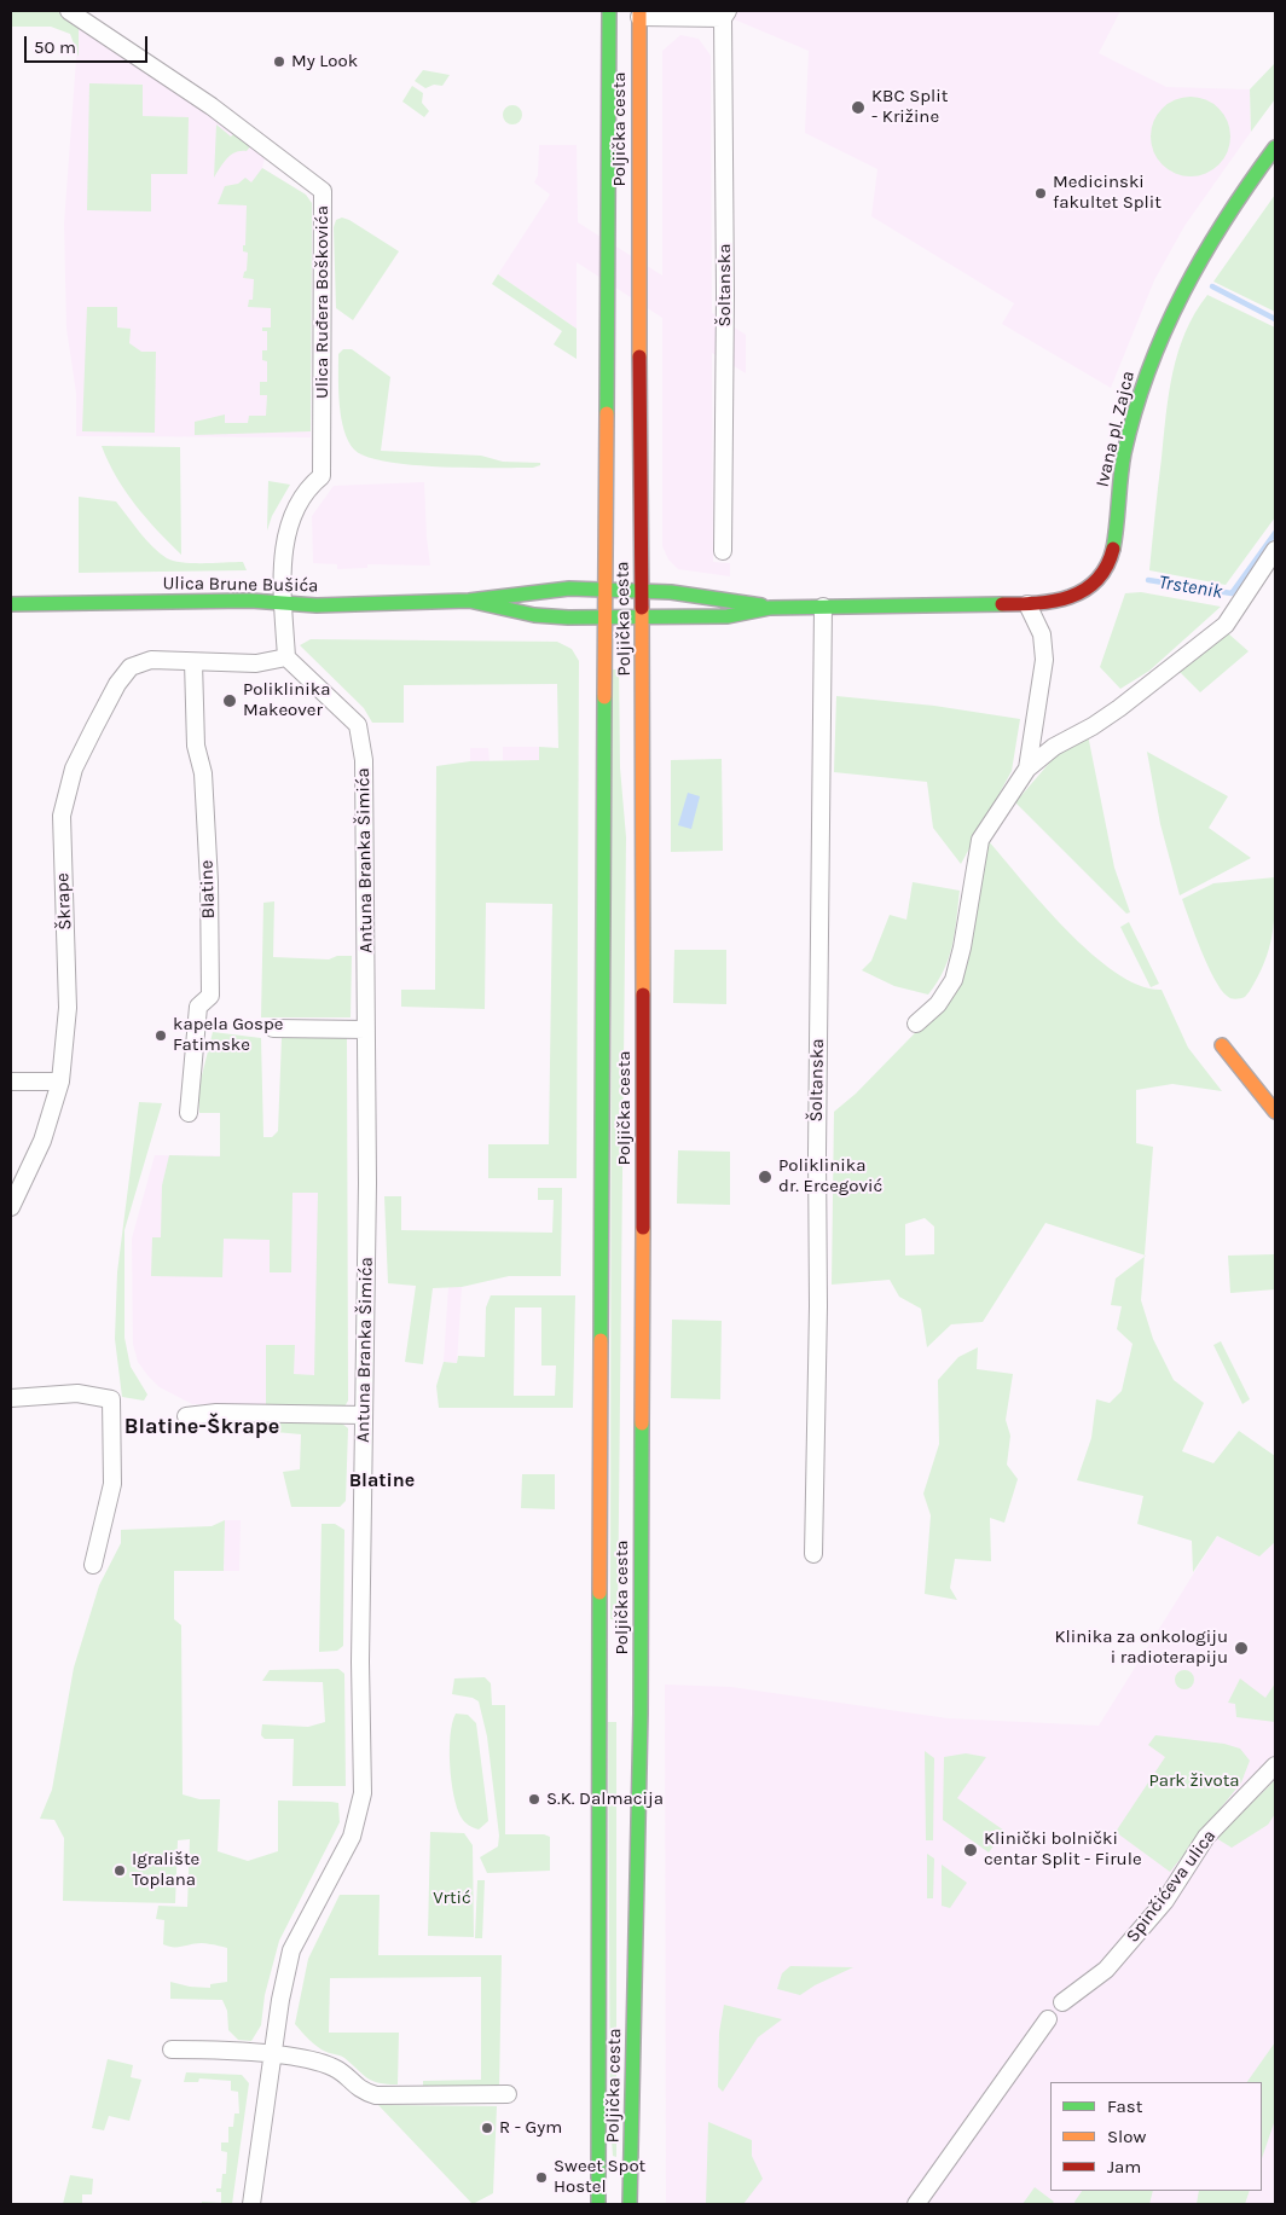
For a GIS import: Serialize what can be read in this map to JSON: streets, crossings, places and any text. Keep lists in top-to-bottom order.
{
  "streets": {
    "main road": ["Poljička cesta", "Ivana pl. Zajca", "Ulica Brune Bušića"],
    "street": [
      "Šoltanska",
      "Ulica Ruđera Boškovića",
      "Antuna Branka Šimića",
      "Blatine",
      "Škrape",
      "Spinčićeva ulica"
    ]
  },
  "crossings": [
    ["Poljička cesta", "Šoltanska"],
    ["Poljička cesta", "Ulica Brune Bušića"],
    ["Šoltanska", "Ulica Brune Bušića"],
    ["Ulica Ruđera Boškovića", "Ulica Brune Bušića"],
    ["Ivana pl. Zajca", "Ulica Brune Bušića"],
    ["Blatine", "Škrape"]
  ],
  "districts": ["Blatine-Škrape", "Blatine"],
  "water": ["Trstenik"],
  "parks": ["Park života", "Vrtić"],
  "places": [
    "My Look",
    "KBC Split - Križine",
    "Medicinski fakultet Split",
    "Poliklinika Makeover",
    "kapela Gospe Fatimske",
    "Poliklinika dr. Ercegović",
    "Klinika za onkologiju i radioterapiju",
    "S.K. Dalmacija",
    "Klinički bolnički centar Split - Firule",
    "Igralište Toplana",
    "R - Gym",
    "Sweet Spot Hostel"
  ],
  "legend": ["Fast", "Slow", "Jam"],
  "scale_bar": "50 m"
}
